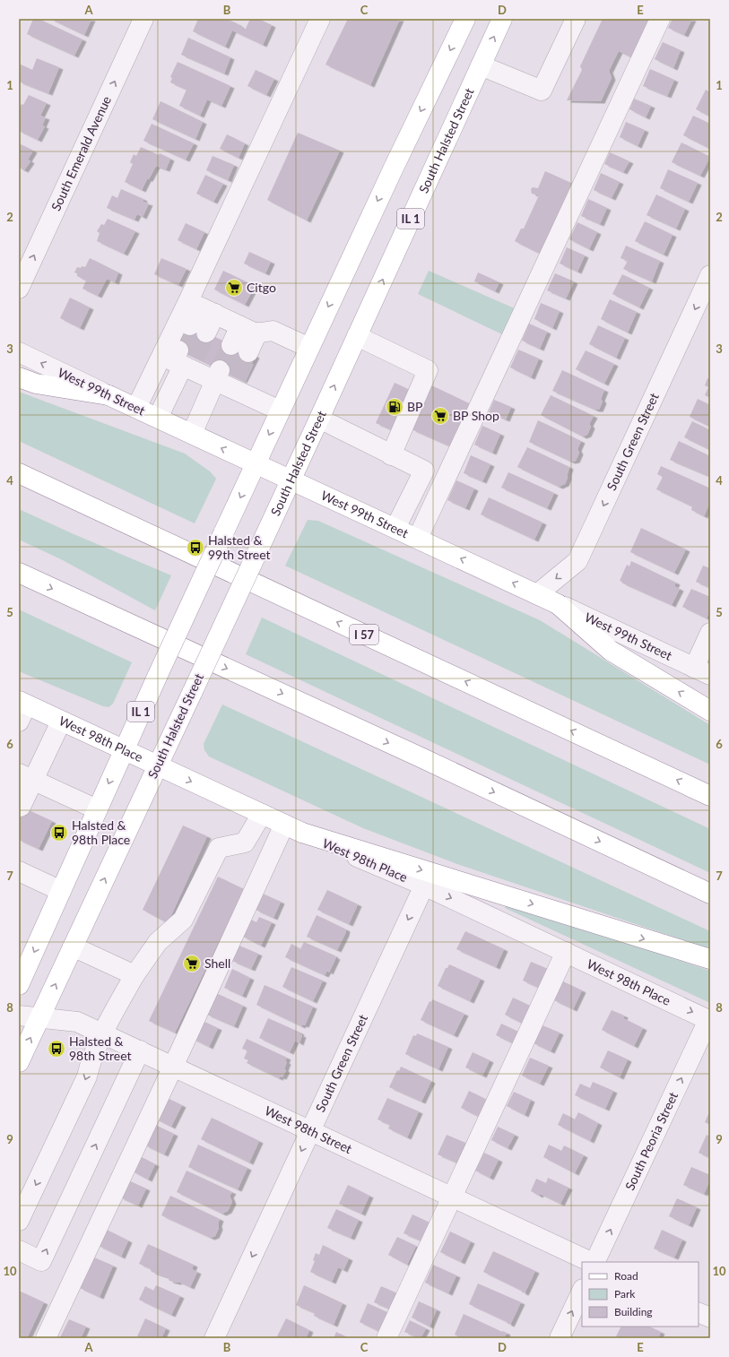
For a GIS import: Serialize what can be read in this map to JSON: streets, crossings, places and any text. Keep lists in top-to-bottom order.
{
  "streets": {
    "main road": [
      "South Halsted Street",
      "IL 1",
      "West 99th Street",
      "I 57",
      "West 98th Place"
    ],
    "street": [
      "South Emerald Avenue",
      "South Green Street",
      "West 98th Street",
      "South Peoria Street"
    ]
  },
  "crossings": [
    ["South Halsted Street", "West 99th Street"],
    ["South Halsted Street", "West 98th Place"],
    ["South Halsted Street", "West 98th Street"],
    ["IL 1", "West 99th Street"],
    ["IL 1", "West 98th Place"],
    ["West 99th Street", "South Green Street"],
    ["South Green Street", "West 98th Place"],
    ["South Green Street", "West 98th Street"],
    ["West 98th Place", "South Peoria Street"]
  ],
  "places": {
    "supermarket": ["Citgo", "BP Shop", "Shell"],
    "fuel station": ["BP"],
    "bus stop": ["Halsted & 99th Street", "Halsted & 98th Place", "Halsted & 98th Street"]
  },
  "legend": ["Road", "Park", "Building"],
  "grid": {
    "columns": [
      "A",
      "B",
      "C",
      "D",
      "E"
    ],
    "rows": [
      "1",
      "2",
      "3",
      "4",
      "5",
      "6",
      "7",
      "8",
      "9",
      "10"
    ]
  }
}
